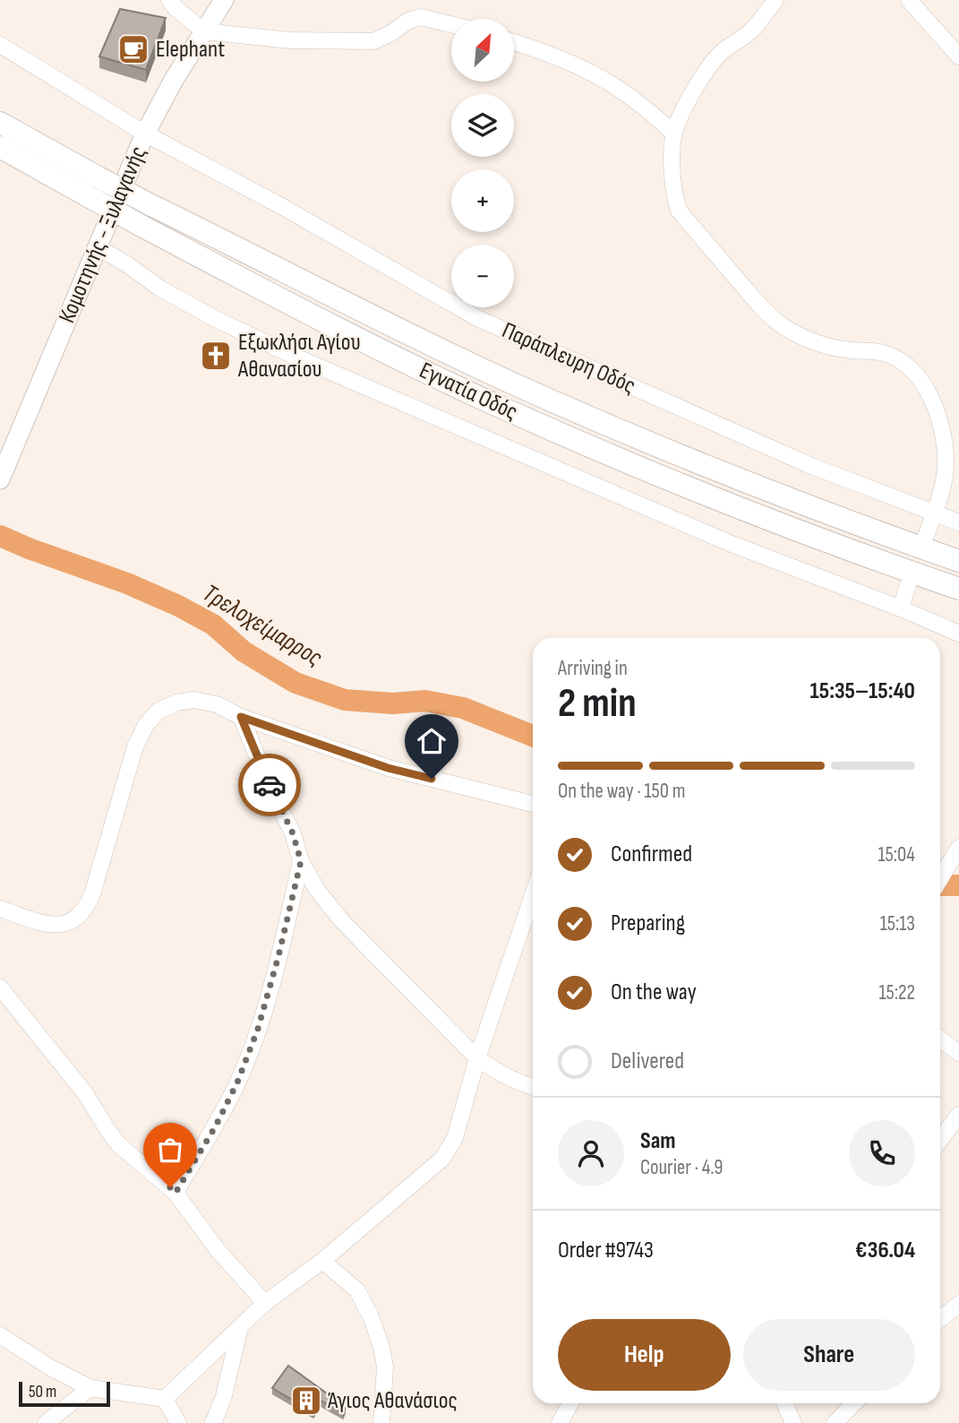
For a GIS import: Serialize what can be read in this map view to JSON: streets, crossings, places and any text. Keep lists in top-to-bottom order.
{
  "streets": {
    "highway": ["Εγνατία Οδός"],
    "main road": ["Κομοτηνής - Ξυλαγανής"],
    "street": ["Παράπλευρη Οδός"]
  },
  "crossings": [
    ["Κομοτηνής - Ξυλαγανής", "Παράπλευρη Οδός"]
  ],
  "water": ["Τρελοχείμαρρος"],
  "places": {
    "cafe": ["Elephant"],
    "church": ["Εξωκλήσι Αγίου Αθανασίου"],
    "building": ["Άγιος Αθανάσιος"]
  },
  "scale_bar": "50 m",
  "north": "top right",
  "page": {
    "map_buttons": ["+", "−"],
    "heading": ["2 min", "Arriving in", "15:35–15:40"],
    "panel": [
      "Sam",
      "Courier · 4.9",
      "Order #9743",
      "€36.04"
    ],
    "bar": "On the way · 150 m",
    "list": [
      ["Confirmed", "15:04"],
      ["Preparing", "15:13"],
      ["On the way", "15:22"],
      "Delivered"
    ],
    "buttons": ["Help", "Share"],
    "scale": "50 m"
  }
}
